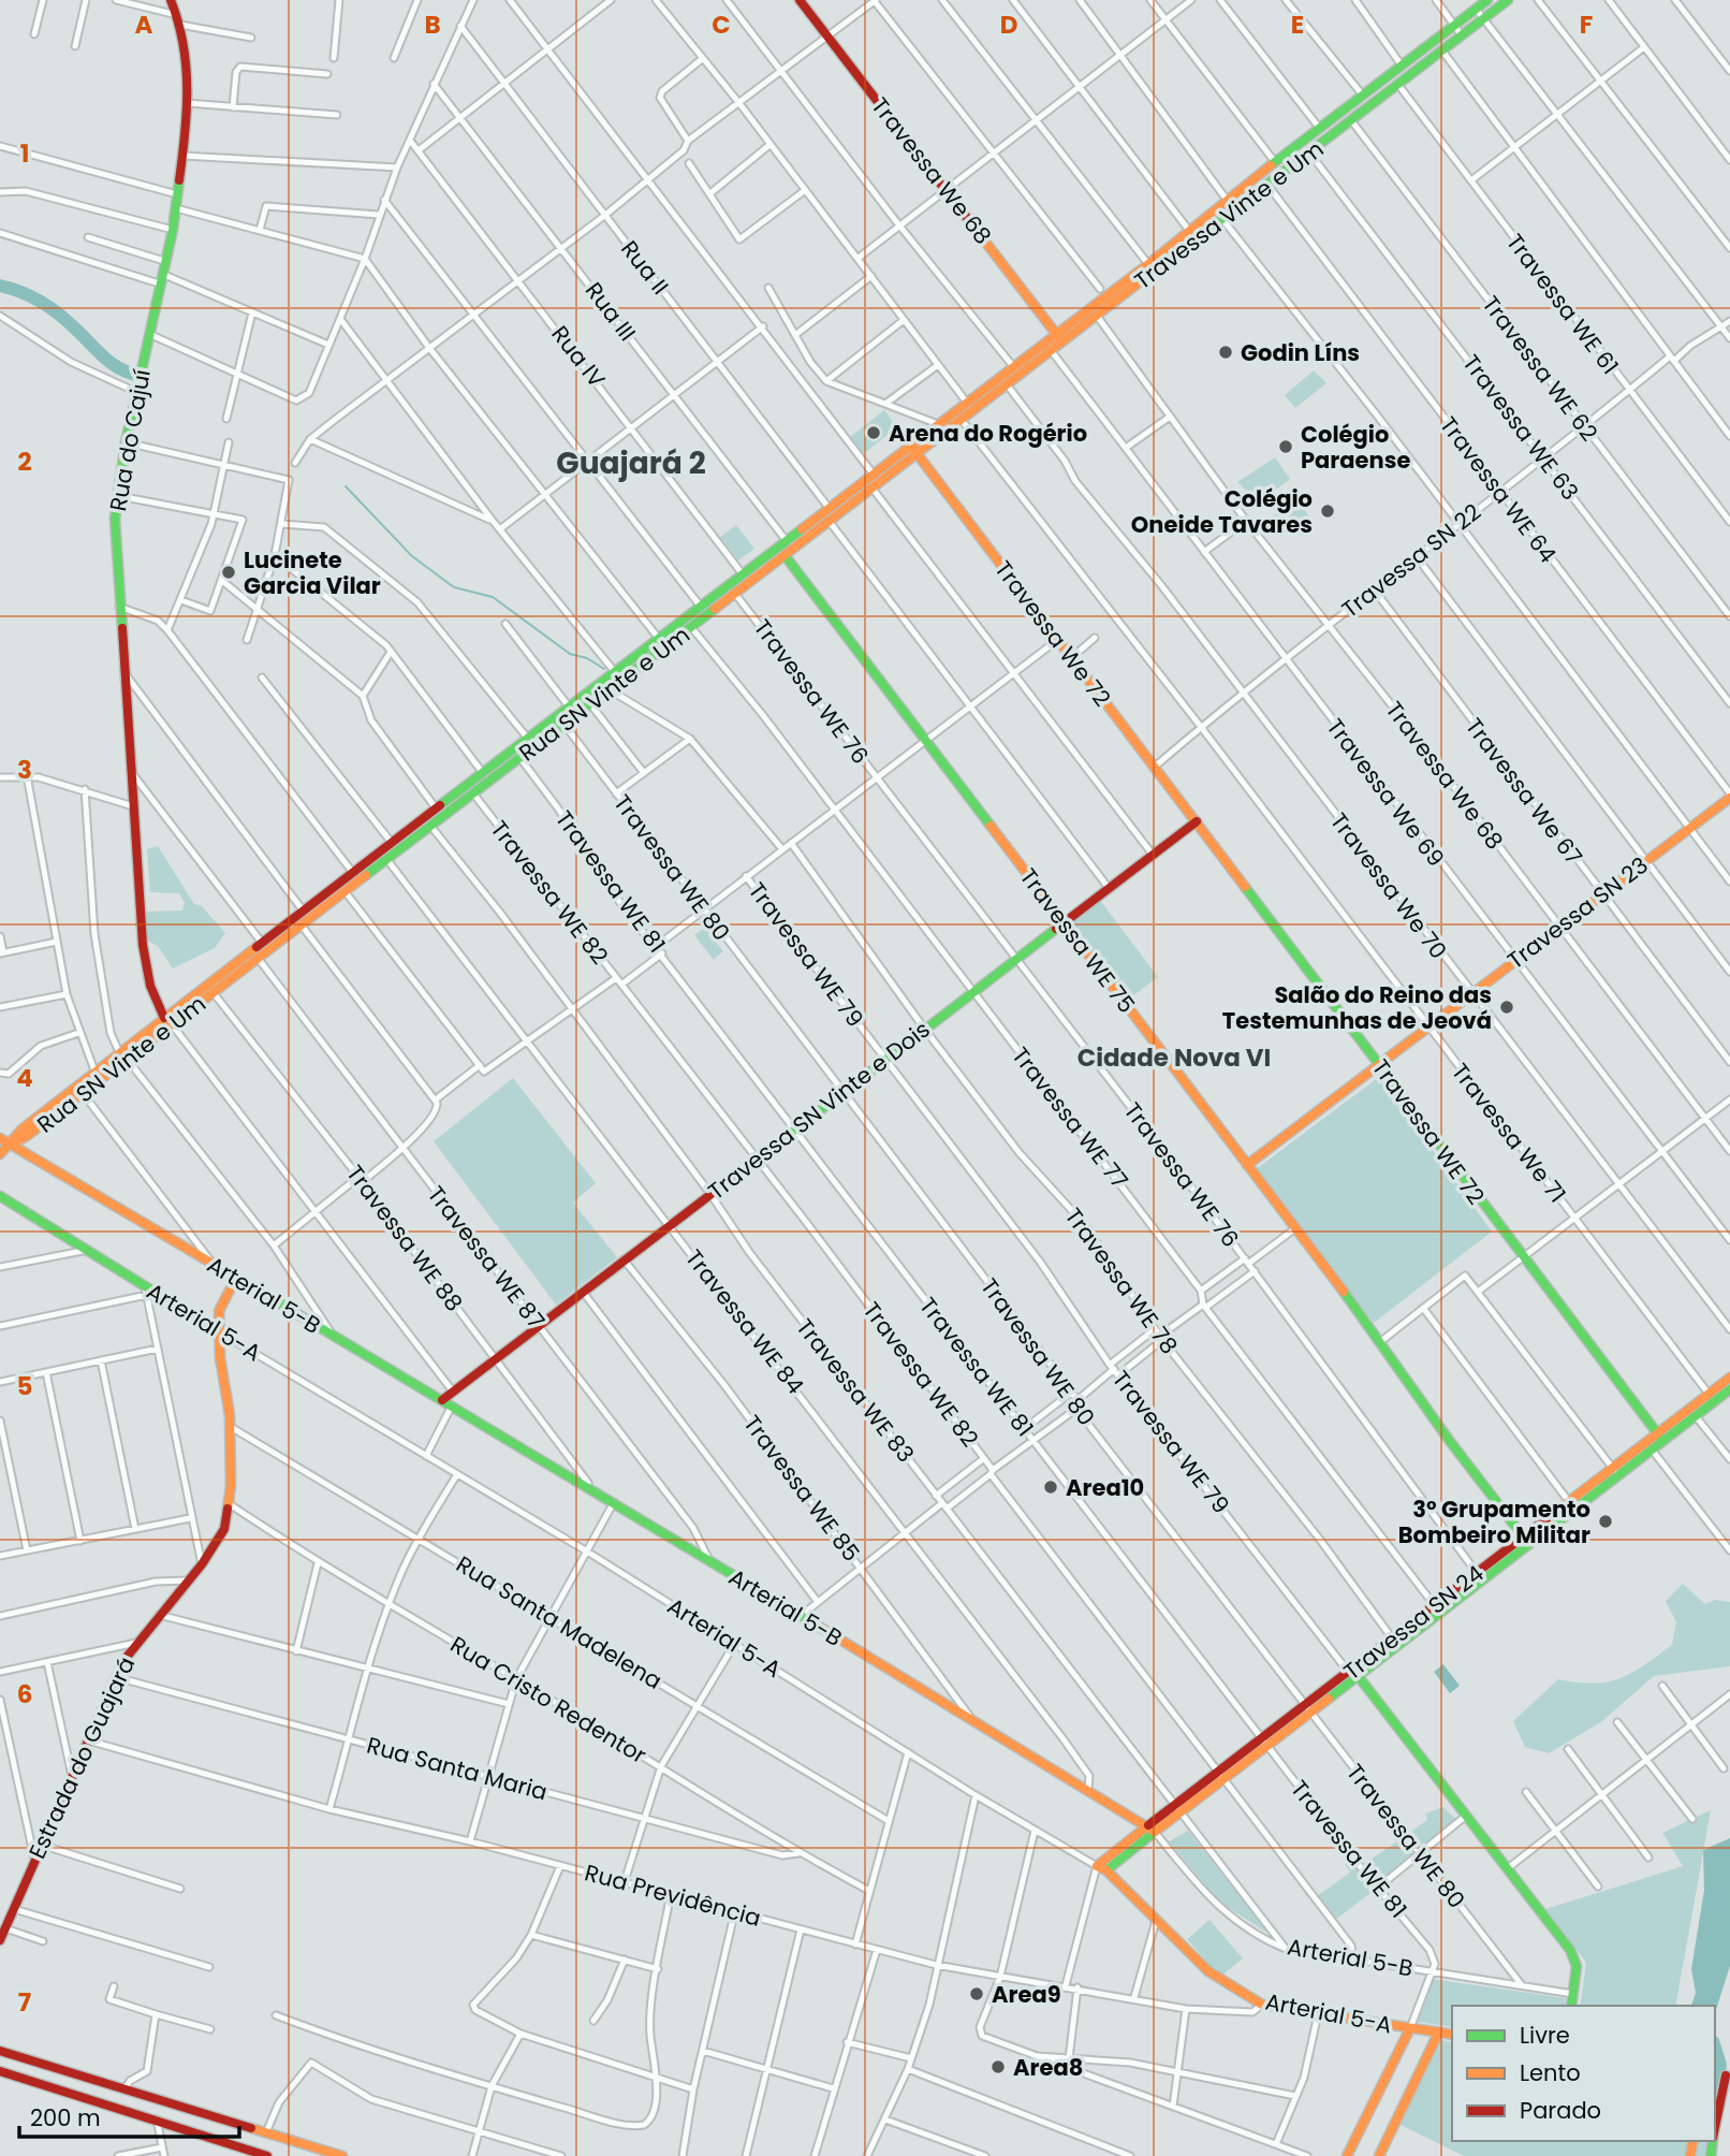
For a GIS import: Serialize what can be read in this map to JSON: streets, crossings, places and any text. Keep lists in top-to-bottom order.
{
  "streets": {
    "main road": [
      "Travessa We 68",
      "Travessa Vinte e Um",
      "Rua do Cajuí",
      "Travessa We 72",
      "Rua SN Vinte e Um",
      "Travessa SN 23",
      "Travessa WE 75",
      "Travessa WE 79",
      "Travessa SN Vinte e Dois",
      "Travessa WE 72",
      "Arterial 5-B",
      "Arterial 5-A",
      "Travessa SN 24",
      "Estrada do Guajará"
    ],
    "street": [
      "Rua II",
      "Travessa WE 61",
      "Rua III",
      "Rua IV",
      "Travessa WE 62",
      "Travessa WE 63",
      "Travessa WE 64",
      "Travessa SN 22",
      "Travessa WE 76",
      "Travessa We 67",
      "Travessa We 69",
      "Travessa WE 80",
      "Travessa WE 81",
      "Travessa We 70",
      "Travessa WE 82",
      "Travessa WE 77",
      "Travessa We 71",
      "Travessa WE 88",
      "Travessa WE 87",
      "Travessa WE 78",
      "Travessa WE 84",
      "Travessa WE 83",
      "Travessa WE 85",
      "Rua Santa Madelena",
      "Rua Cristo Redentor",
      "Rua Santa Maria",
      "Rua Previdência"
    ]
  },
  "crossings": [
    ["Travessa We 68", "Travessa Vinte e Um"],
    ["Travessa We 68", "Travessa SN 22"],
    ["Travessa We 68", "Travessa SN 23"],
    ["Travessa Vinte e Um", "Travessa WE 61"],
    ["Travessa Vinte e Um", "Travessa WE 62"],
    ["Travessa Vinte e Um", "Travessa WE 63"],
    ["Travessa Vinte e Um", "Travessa WE 64"],
    ["Travessa Vinte e Um", "Rua SN Vinte e Um"],
    ["Travessa Vinte e Um", "Travessa We 69"],
    ["Rua II", "Rua SN Vinte e Um"],
    ["Travessa WE 61", "Travessa SN 22"],
    ["Rua III", "Rua SN Vinte e Um"],
    ["Rua IV", "Rua SN Vinte e Um"],
    ["Travessa WE 62", "Travessa SN 22"],
    ["Travessa WE 63", "Travessa SN 22"],
    ["Rua do Cajuí", "Rua SN Vinte e Um"],
    ["Travessa WE 64", "Travessa SN 22"],
    ["Travessa WE 64", "Travessa SN 23"],
    ["Travessa SN 22", "Travessa We 72"],
    ["Travessa SN 22", "Travessa We 67"],
    ["Travessa SN 22", "Travessa We 69"],
    ["Travessa SN 22", "Travessa We 70"],
    ["Travessa SN 22", "Travessa We 71"],
    ["Travessa We 72", "Rua SN Vinte e Um"],
    ["Travessa We 72", "Travessa SN Vinte e Dois"],
    ["Travessa We 72", "Travessa WE 72"],
    ["Travessa WE 76", "Rua SN Vinte e Um"],
    ["Travessa WE 76", "Travessa SN Vinte e Dois"],
    ["Travessa WE 76", "Travessa SN 24"],
    ["Rua SN Vinte e Um", "Travessa WE 80"],
    ["Rua SN Vinte e Um", "Travessa WE 81"],
    ["Rua SN Vinte e Um", "Travessa WE 82"],
    ["Rua SN Vinte e Um", "Travessa WE 75"],
    ["Rua SN Vinte e Um", "Travessa WE 77"],
    ["Rua SN Vinte e Um", "Travessa WE 88"],
    ["Rua SN Vinte e Um", "Travessa WE 87"],
    ["Rua SN Vinte e Um", "Arterial 5-B"],
    ["Rua SN Vinte e Um", "Travessa WE 84"],
    ["Rua SN Vinte e Um", "Travessa WE 83"],
    ["Travessa We 67", "Travessa SN 23"],
    ["Travessa We 69", "Travessa SN 23"],
    ["Travessa WE 80", "Travessa SN Vinte e Dois"],
    ["Travessa WE 80", "Arterial 5-B"],
    ["Travessa WE 80", "Travessa SN 24"],
    ["Travessa WE 81", "Travessa SN Vinte e Dois"],
    ["Travessa WE 81", "Arterial 5-B"],
    ["Travessa WE 81", "Travessa SN 24"],
    ["Travessa We 70", "Travessa SN 23"],
    ["Travessa WE 82", "Travessa SN Vinte e Dois"],
    ["Travessa WE 82", "Arterial 5-B"],
    ["Travessa WE 82", "Travessa SN 24"],
    ["Travessa SN 23", "Travessa WE 75"],
    ["Travessa SN 23", "Travessa WE 72"],
    ["Travessa SN 23", "Travessa We 71"],
    ["Travessa WE 75", "Travessa SN Vinte e Dois"],
    ["Travessa WE 75", "Travessa SN 24"],
    ["Travessa WE 79", "Travessa SN Vinte e Dois"],
    ["Travessa WE 79", "Arterial 5-B"],
    ["Travessa WE 79", "Travessa SN 24"],
    ["Travessa SN Vinte e Dois", "Travessa WE 77"],
    ["Travessa SN Vinte e Dois", "Travessa WE 72"],
    ["Travessa SN Vinte e Dois", "Travessa WE 88"],
    ["Travessa SN Vinte e Dois", "Travessa WE 87"],
    ["Travessa SN Vinte e Dois", "Travessa WE 78"],
    ["Travessa SN Vinte e Dois", "Arterial 5-B"],
    ["Travessa SN Vinte e Dois", "Travessa WE 84"],
    ["Travessa SN Vinte e Dois", "Travessa WE 83"],
    ["Travessa SN Vinte e Dois", "Travessa WE 85"],
    ["Travessa WE 77", "Travessa SN 24"],
    ["Travessa WE 72", "Travessa SN 24"],
    ["Travessa We 71", "Travessa SN 24"],
    ["Travessa WE 88", "Arterial 5-B"],
    ["Travessa WE 87", "Arterial 5-B"],
    ["Travessa WE 78", "Travessa SN 24"],
    ["Arterial 5-B", "Travessa WE 84"],
    ["Arterial 5-B", "Travessa WE 83"],
    ["Arterial 5-B", "Travessa WE 85"],
    ["Arterial 5-B", "Travessa SN 24"],
    ["Arterial 5-B", "Estrada do Guajará"],
    ["Arterial 5-A", "Travessa SN 24"],
    ["Arterial 5-A", "Estrada do Guajará"],
    ["Arterial 5-A", "Rua Previdência"],
    ["Travessa WE 83", "Travessa SN 24"],
    ["Rua Santa Madelena", "Estrada do Guajará"],
    ["Rua Cristo Redentor", "Estrada do Guajará"],
    ["Rua Cristo Redentor", "Rua Santa Maria"],
    ["Estrada do Guajará", "Rua Santa Maria"],
    ["Estrada do Guajará", "Rua Previdência"]
  ],
  "districts": ["Guajará 2", "Cidade Nova VI"],
  "places": [
    "Godin Líns",
    "Arena do Rogério",
    "Colégio Paraense",
    "Colégio Oneide Tavares",
    "Lucinete Garcia Vilar",
    "Salão do Reino das Testemunhas de Jeová",
    "Area10",
    "3º Grupamento Bombeiro Militar",
    "Area9",
    "Area8"
  ],
  "legend": ["Livre", "Lento", "Parado"],
  "scale_bar": "200 m",
  "grid": {
    "columns": [
      "A",
      "B",
      "C",
      "D",
      "E",
      "F"
    ],
    "rows": [
      "1",
      "2",
      "3",
      "4",
      "5",
      "6",
      "7"
    ]
  }
}
